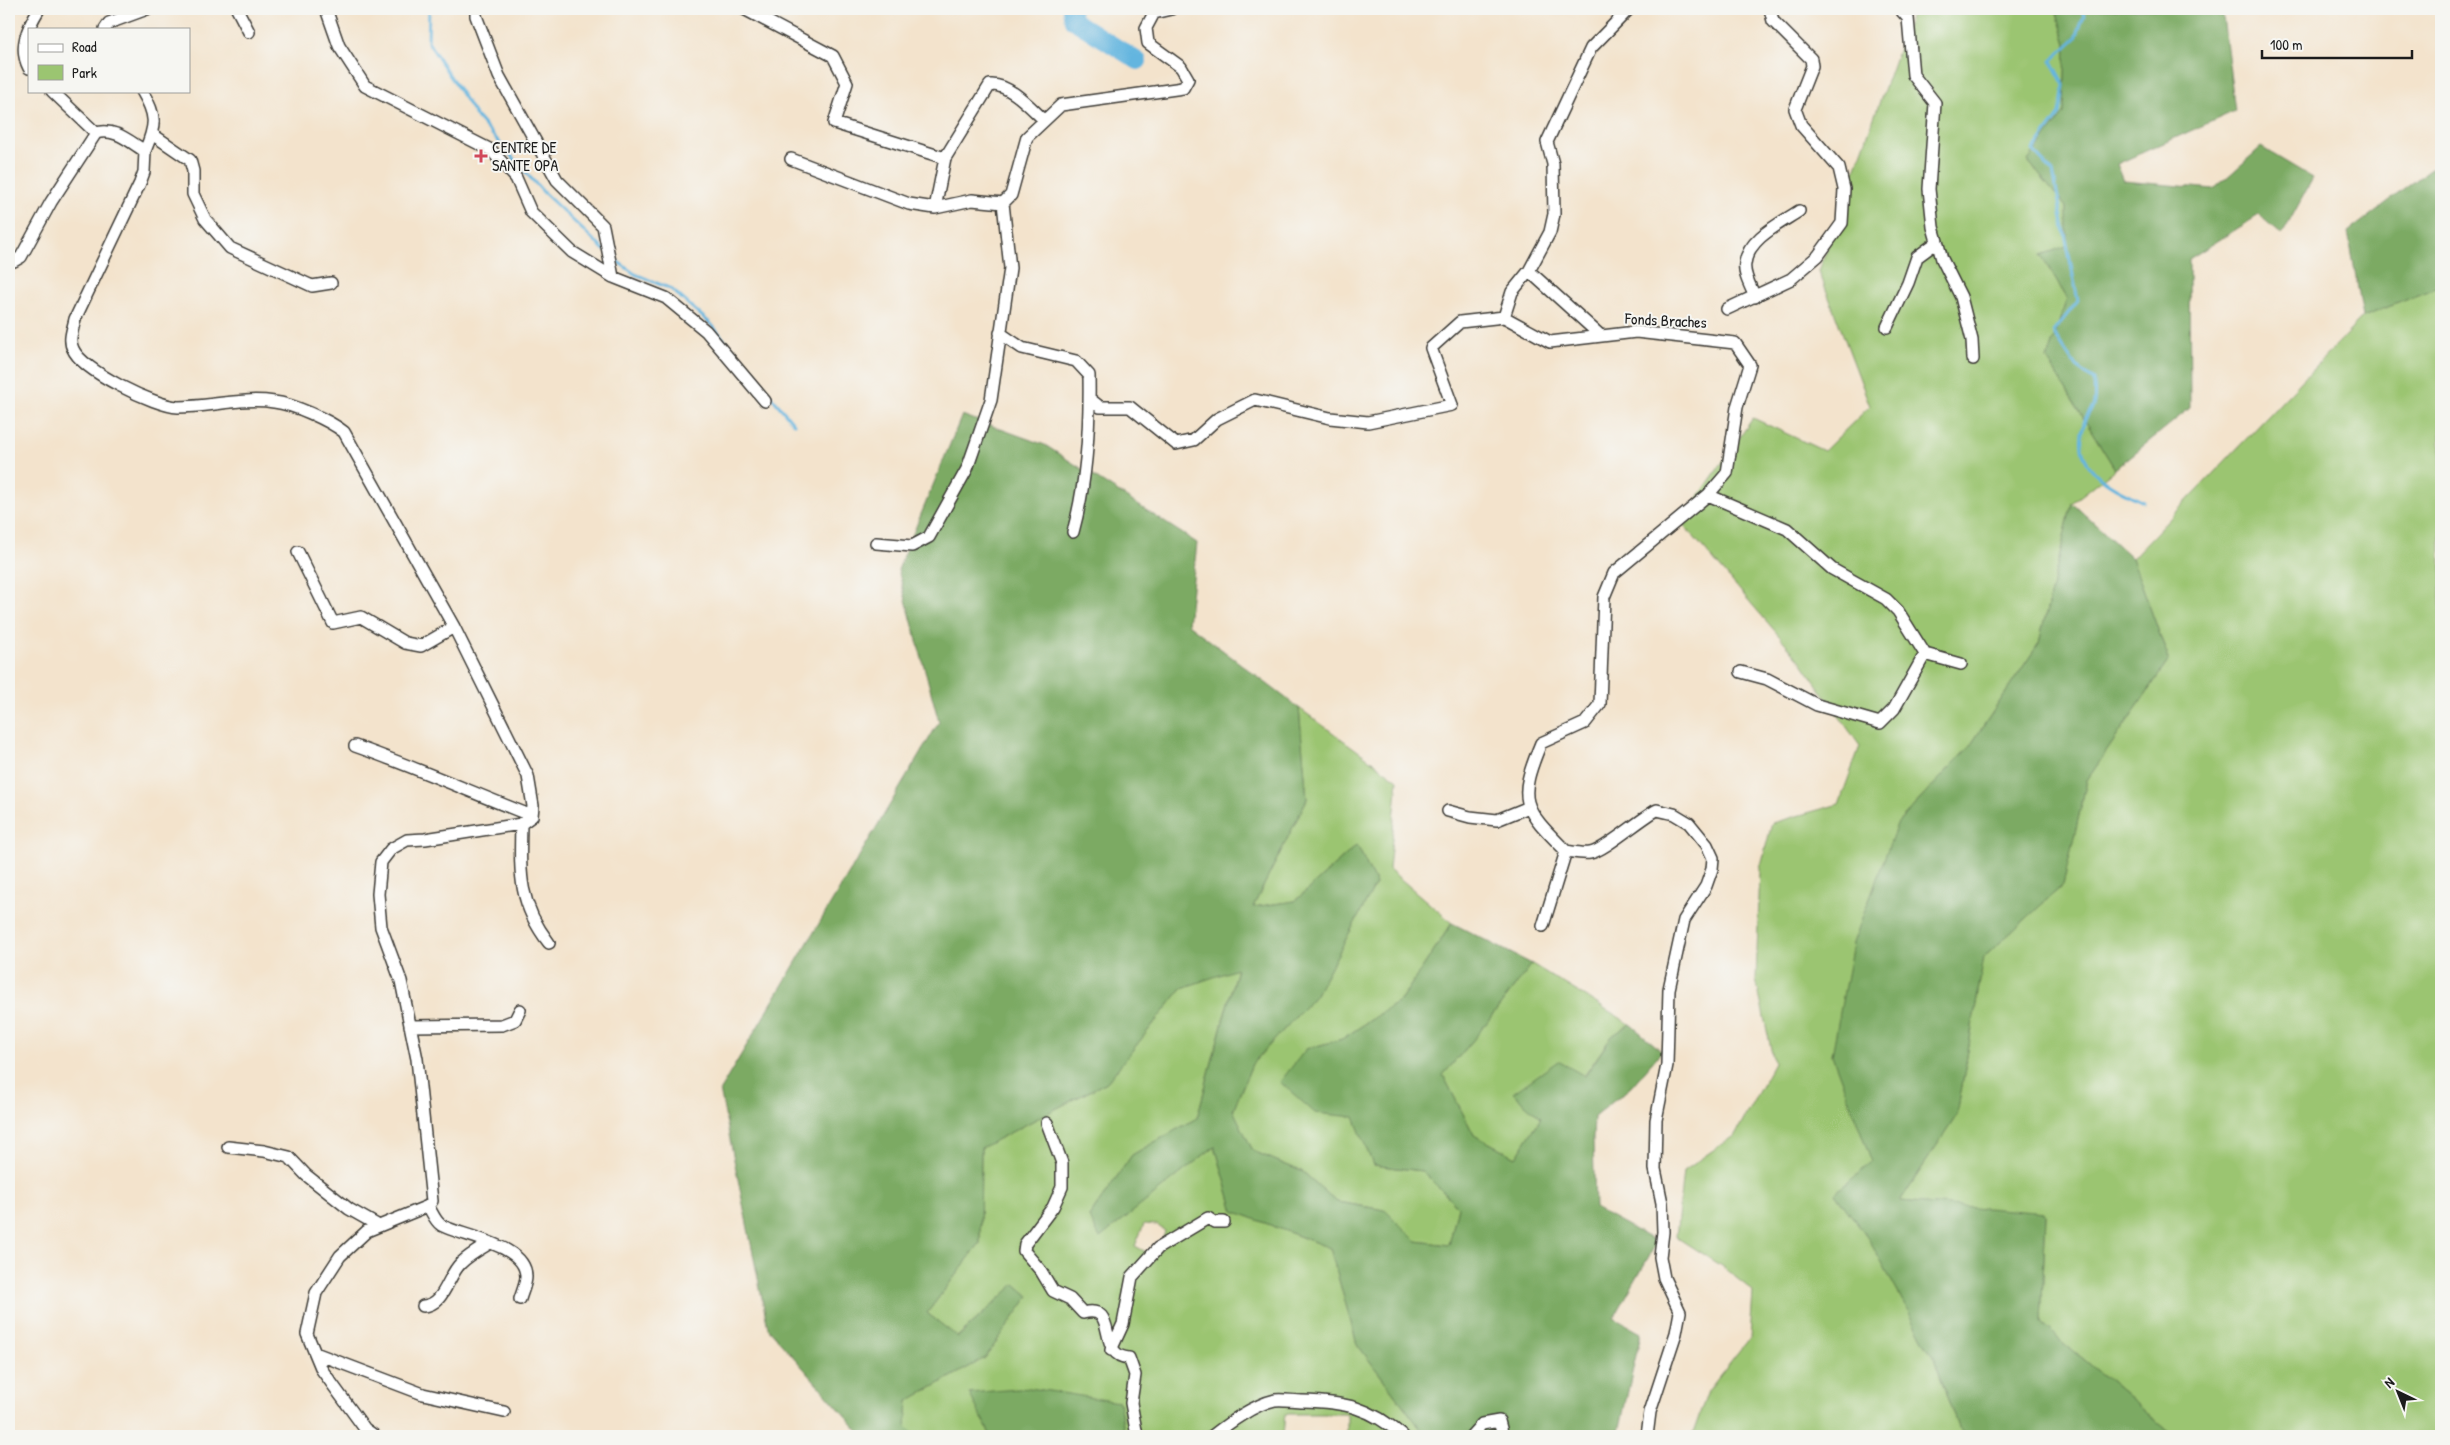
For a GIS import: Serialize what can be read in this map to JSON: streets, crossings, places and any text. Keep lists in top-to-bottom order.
{
  "streets": {
    "street": ["Fonds Braches"]
  },
  "places": {
    "health": ["CENTRE DE SANTE OPA"]
  },
  "legend": ["Road", "Park"],
  "scale_bar": "100 m",
  "north": "top left"
}
